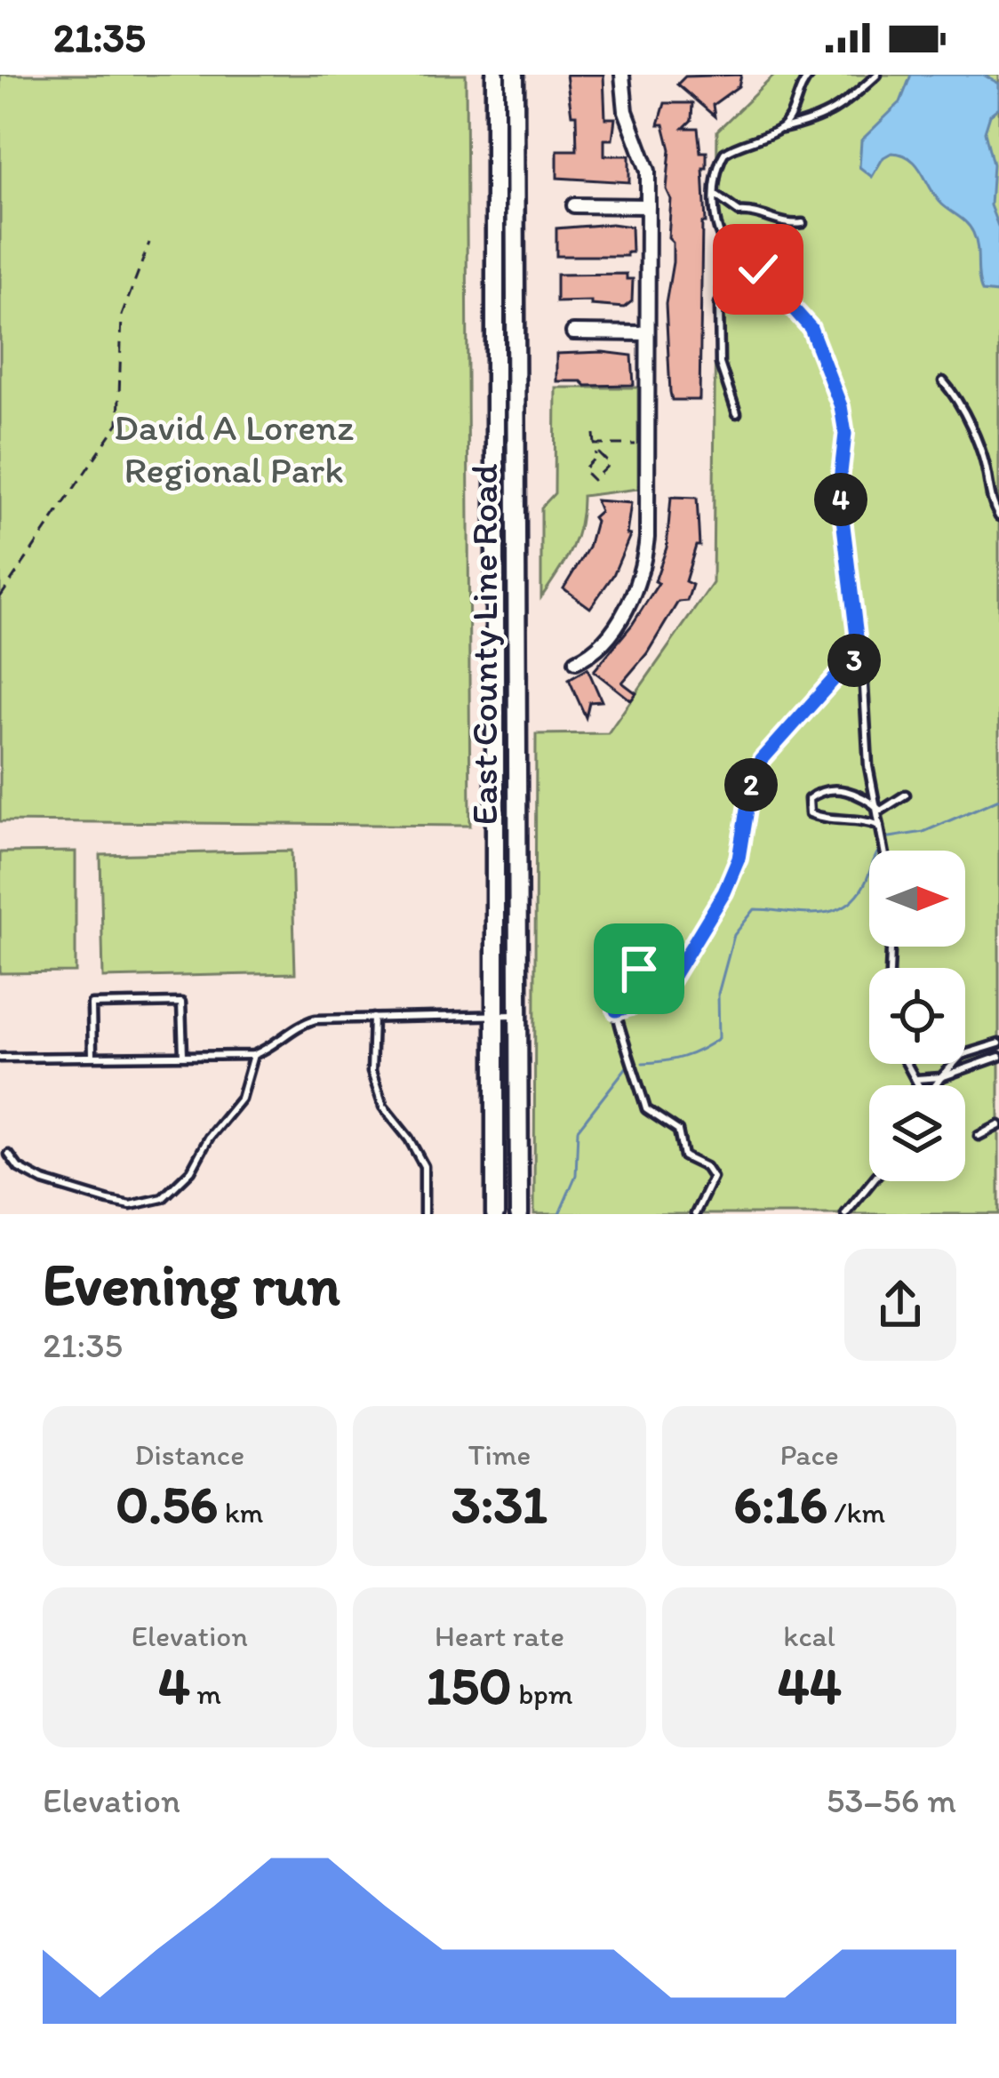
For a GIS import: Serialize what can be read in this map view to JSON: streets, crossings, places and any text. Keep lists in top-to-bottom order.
{
  "streets": {
    "main road": ["East County Line Road"]
  },
  "parks": ["David A Lorenz Regional Park"],
  "north": "right",
  "page": {
    "status": "21:35",
    "pins": ["4", "3", "2"],
    "heading": ["Evening run", "21:35"],
    "stats": [
      ["Distance", "0.56 km"],
      ["Time", "3:31"],
      ["Pace", "6:16 /km"],
      ["Elevation", "4 m"],
      ["Heart rate", "150 bpm"],
      ["kcal", "44"]
    ],
    "chart": ["Elevation", "53–56 m"]
  }
}
